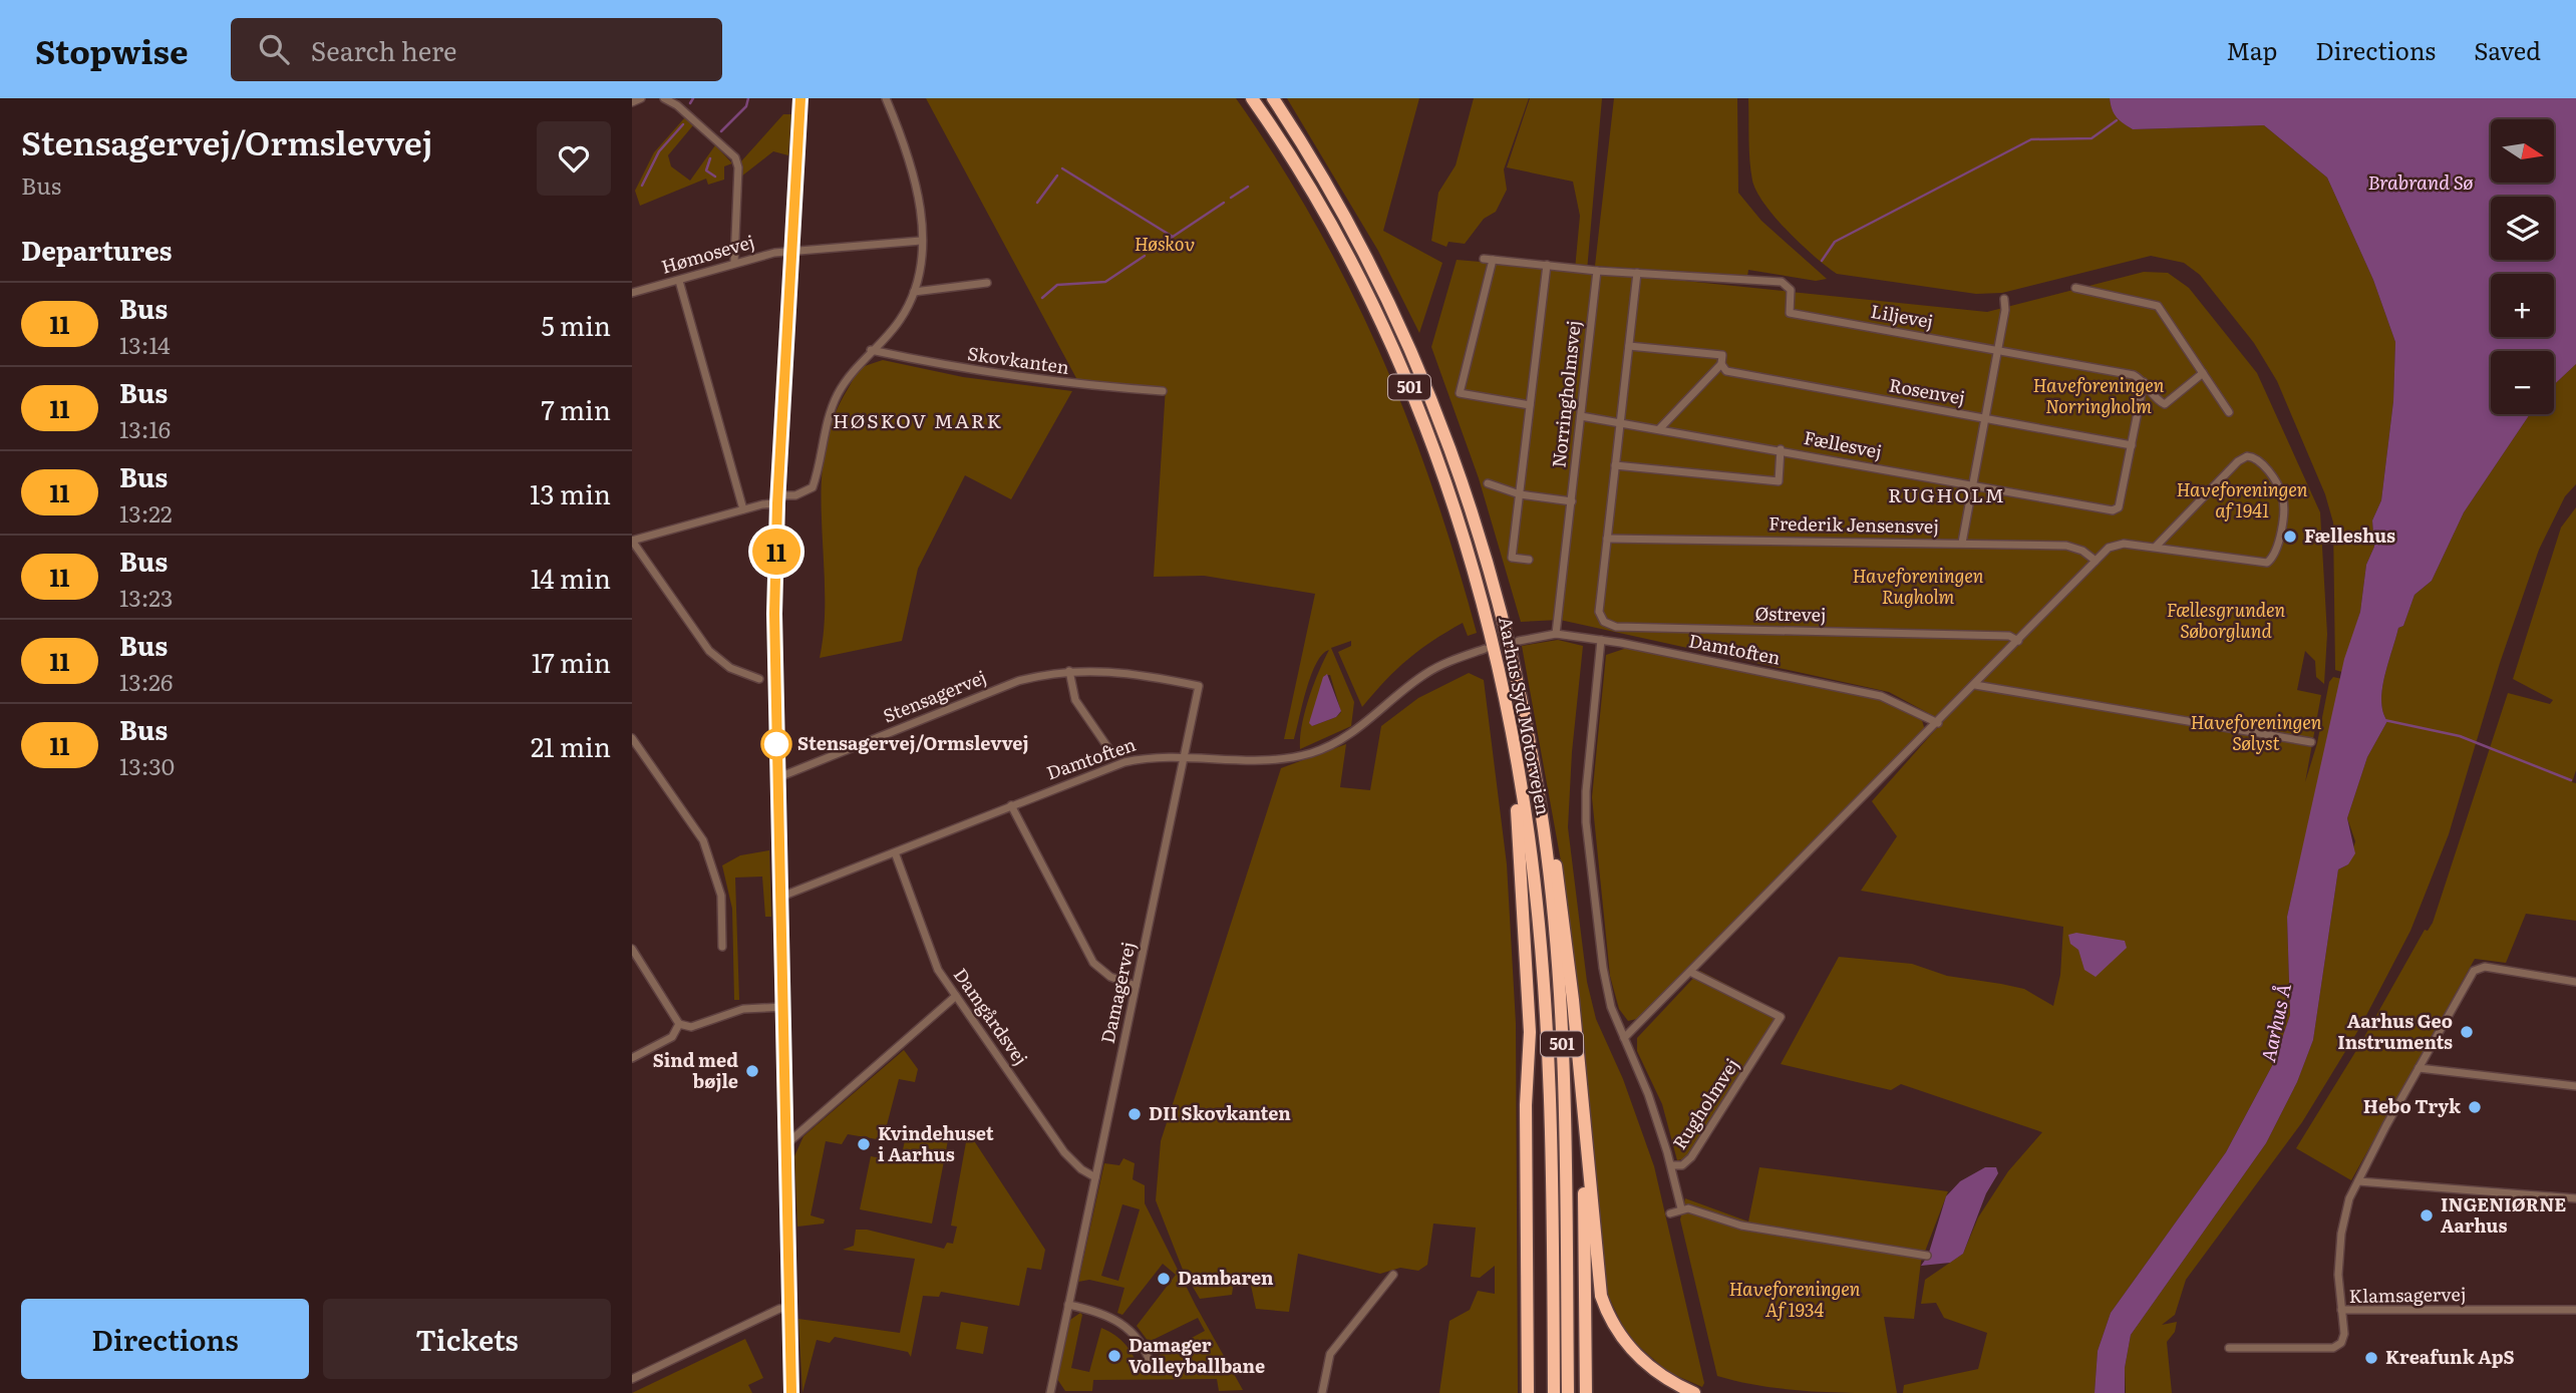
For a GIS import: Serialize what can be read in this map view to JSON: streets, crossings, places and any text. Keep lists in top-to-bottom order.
{
  "streets": {
    "highway": ["501", "Aarhus Syd Motorvejen"],
    "street": [
      "Hømosevej",
      "Liljevej",
      "Skovkanten",
      "Rosenvej",
      "Norringholmsvej",
      "Fællesvej",
      "Frederik Jensensvej",
      "Østrevej",
      "Damtoften",
      "Stensagervej",
      "Damagervej",
      "Damgårdsvej",
      "Rugholmvej",
      "Klamsagervej"
    ]
  },
  "crossings": [
    ["Liljevej", "Norringholmsvej"],
    ["Rosenvej", "Fællesvej"],
    ["Norringholmsvej", "Fællesvej"],
    ["Norringholmsvej", "Damtoften"],
    ["Frederik Jensensvej", "Østrevej"],
    ["Damtoften", "Damagervej"],
    ["Damtoften", "Damgårdsvej"],
    ["Damtoften", "Rugholmvej"],
    ["Stensagervej", "Damagervej"],
    ["Damagervej", "Damgårdsvej"]
  ],
  "districts": ["HØSKOV MARK", "RUGHOLM"],
  "water": ["Brabrand Sø", "Aarhus Å"],
  "parks": [
    "Høskov",
    "Haveforeningen Norringholm",
    "Haveforeningen af 1941",
    "Haveforeningen Rugholm",
    "Fællesgrunden Søborglund",
    "Haveforeningen Sølyst",
    "Haveforeningen Af 1934"
  ],
  "places": [
    "Fælleshus",
    "Stensagervej/Ormslevvej",
    "Aarhus Geo Instruments",
    "Sind med bøjle",
    "Hebo Tryk",
    "DII Skovkanten",
    "Kvindehuset i Aarhus",
    "INGENIØRNE Aarhus",
    "Dambaren",
    "Damager Volleyballbane",
    "Kreafunk ApS"
  ],
  "lines": ["bus line 11"],
  "north": "right",
  "page": {
    "header": "Stopwise",
    "search": "Search here",
    "nav": ["Map", "Directions", "Saved"],
    "heading": [
      ["Stensagervej/Ormslevvej", "Bus"],
      "Departures"
    ],
    "on_map": "11",
    "map_buttons": ["+", "−"],
    "list": [
      {
        "mark": "11",
        "name": "Bus",
        "note": "13:14",
        "value": "5 min"
      },
      {
        "mark": "11",
        "name": "Bus",
        "note": "13:16",
        "value": "7 min"
      },
      {
        "mark": "11",
        "name": "Bus",
        "note": "13:22",
        "value": "13 min"
      },
      {
        "mark": "11",
        "name": "Bus",
        "note": "13:23",
        "value": "14 min"
      },
      {
        "mark": "11",
        "name": "Bus",
        "note": "13:26",
        "value": "17 min"
      },
      {
        "mark": "11",
        "name": "Bus",
        "note": "13:30",
        "value": "21 min"
      }
    ],
    "buttons": ["Directions", "Tickets"]
  }
}
